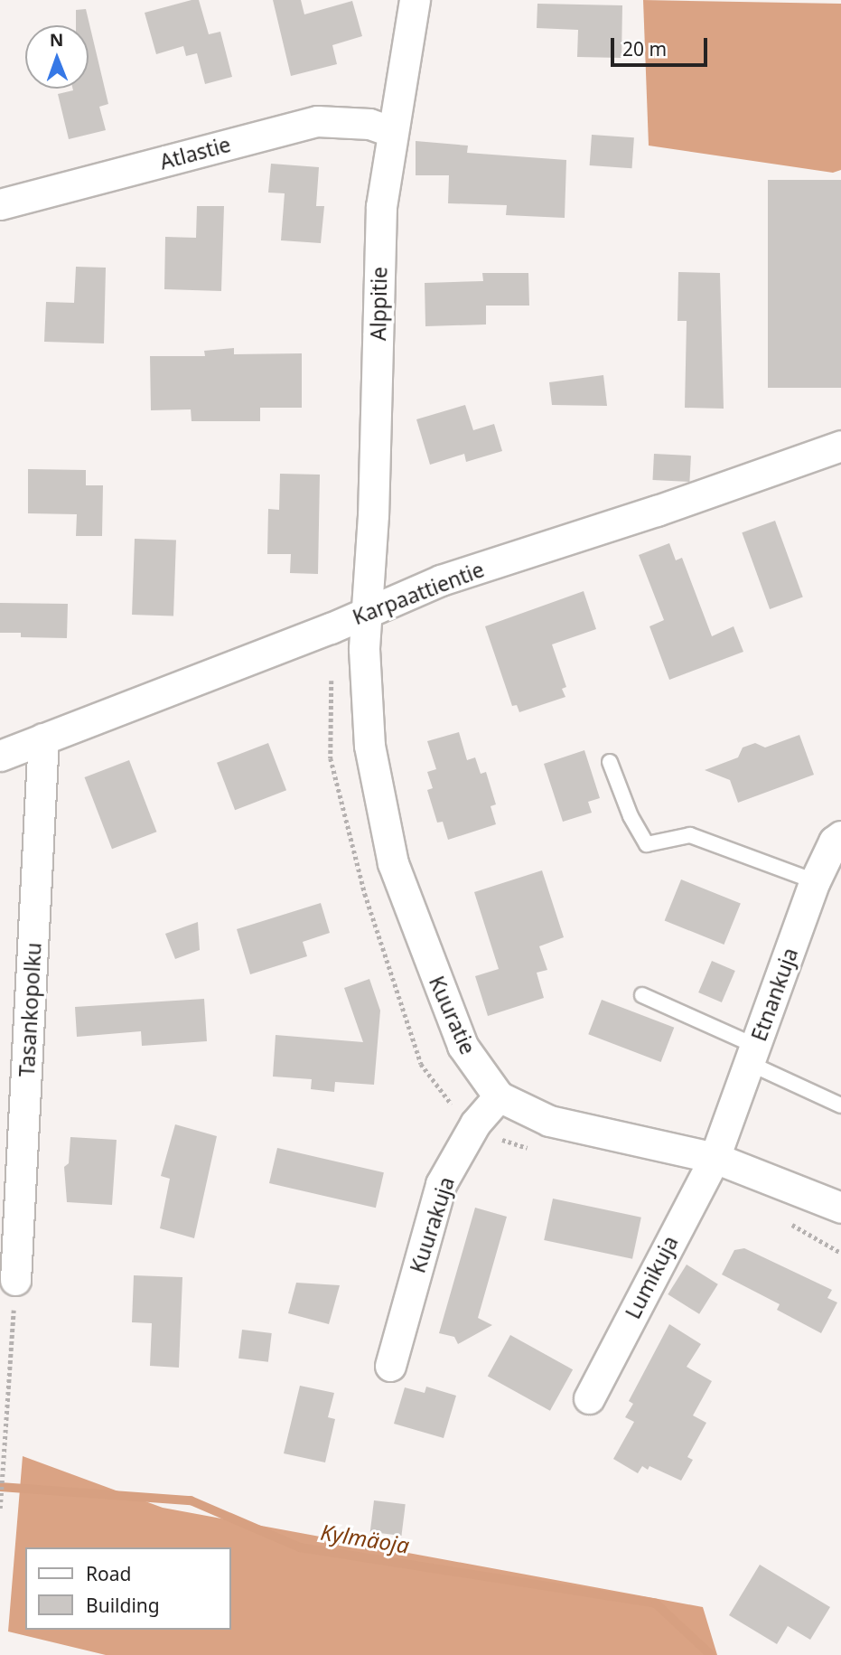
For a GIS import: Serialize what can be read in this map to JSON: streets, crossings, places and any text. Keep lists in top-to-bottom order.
{
  "streets": {
    "street": [
      "Atlastie",
      "Alppitie",
      "Karpaattientie",
      "Etnankuja",
      "Tasankopolku",
      "Kuuratie",
      "Kuurakuja",
      "Lumikuja"
    ]
  },
  "crossings": [
    ["Atlastie", "Alppitie"],
    ["Alppitie", "Karpaattientie"],
    ["Alppitie", "Kuuratie"],
    ["Karpaattientie", "Tasankopolku"],
    ["Karpaattientie", "Kuuratie"],
    ["Etnankuja", "Kuuratie"],
    ["Etnankuja", "Lumikuja"],
    ["Kuuratie", "Kuurakuja"],
    ["Kuuratie", "Lumikuja"]
  ],
  "water": ["Kylmäoja"],
  "legend": ["Road", "Building"],
  "scale_bar": "20 m",
  "north": "top"
}
